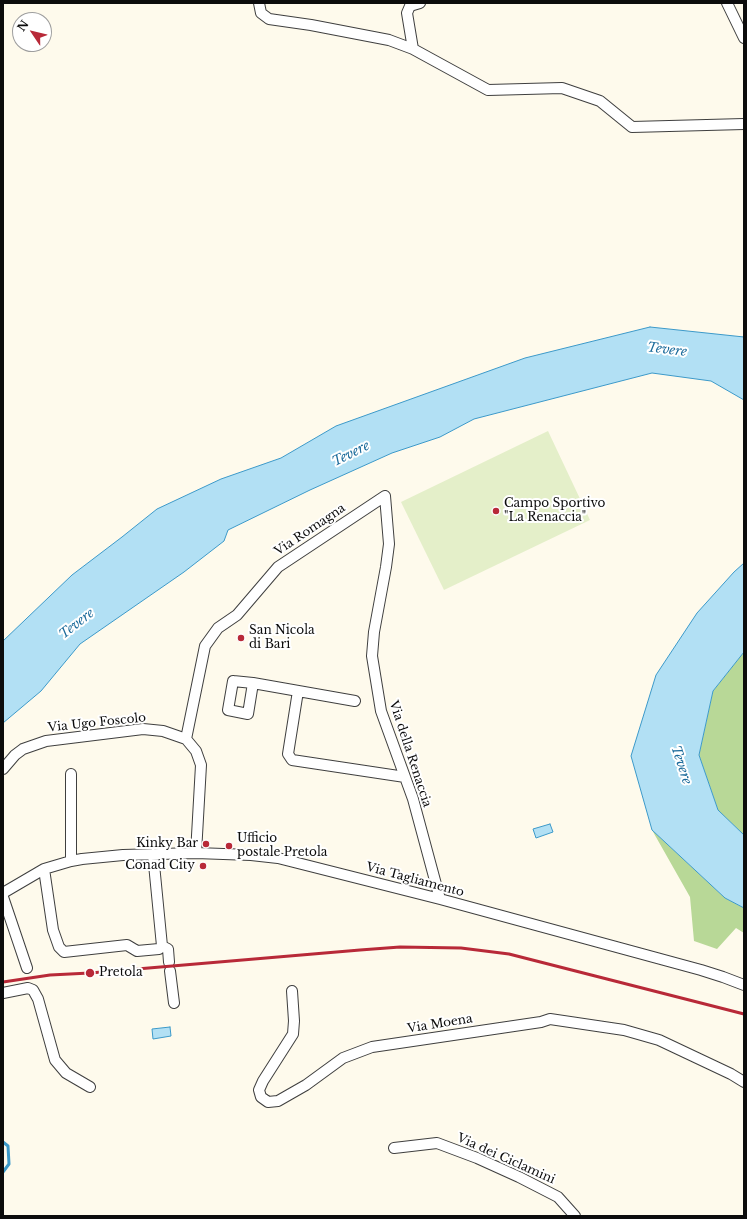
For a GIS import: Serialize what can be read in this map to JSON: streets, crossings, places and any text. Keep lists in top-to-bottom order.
{
  "streets": {
    "street": [
      "Via Romagna",
      "Via Ugo Foscolo",
      "Via della Renaccia",
      "Via Tagliamento",
      "Via Moena",
      "Via dei Ciclamini"
    ]
  },
  "crossings": [
    ["Via Romagna", "Via Ugo Foscolo"],
    ["Via Romagna", "Via della Renaccia"],
    ["Via della Renaccia", "Via Tagliamento"]
  ],
  "water": ["Tevere"],
  "places": [
    "Campo Sportivo \"La Renaccia\"",
    "San Nicola di Bari",
    "Kinky Bar",
    "Ufficio postale Pretola",
    "Conad City",
    "Pretola"
  ],
  "north": "top left"
}
